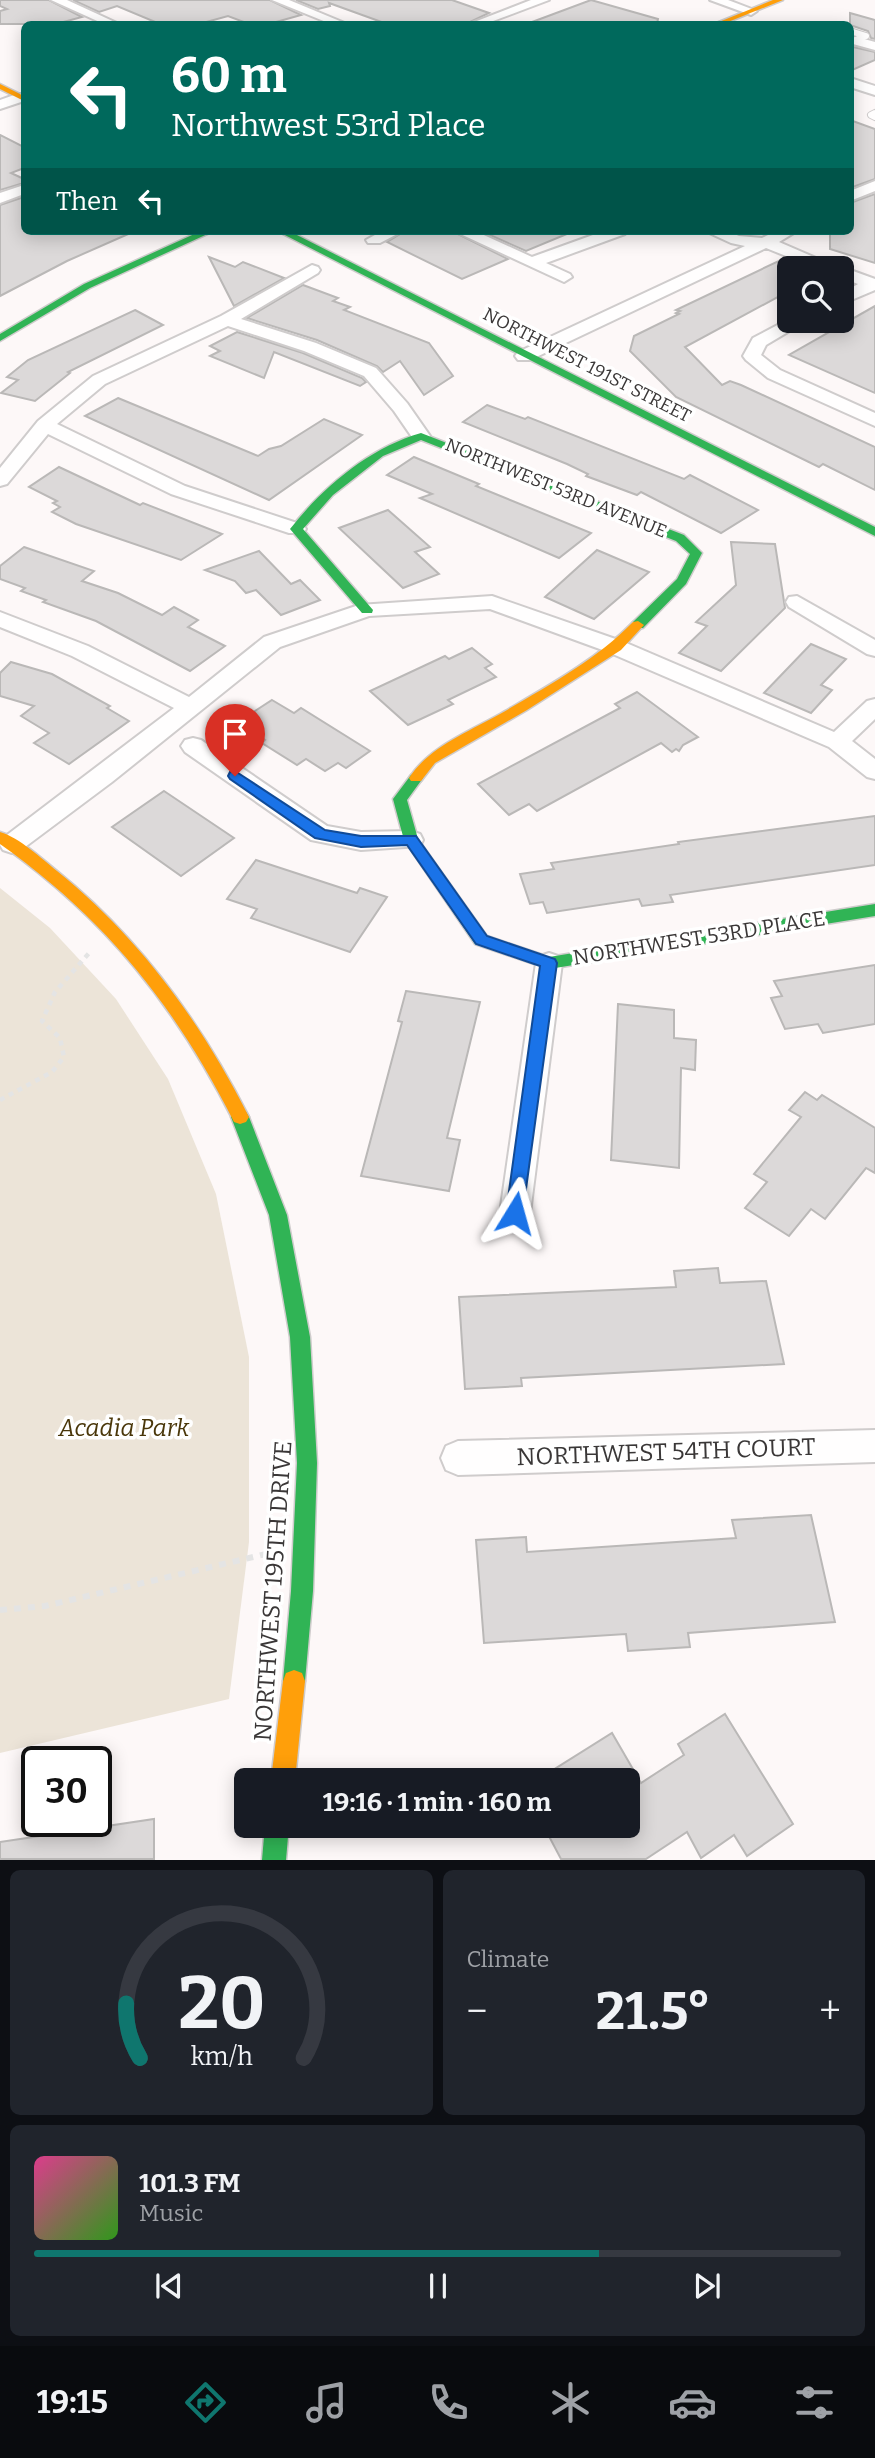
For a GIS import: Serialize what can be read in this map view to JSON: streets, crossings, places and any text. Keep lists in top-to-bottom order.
{
  "streets": {
    "street": [
      "NORTHWEST 191ST STREET",
      "NORTHWEST 53RD AVENUE",
      "NORTHWEST 53RD PLACE",
      "NORTHWEST 54TH COURT",
      "NORTHWEST 195TH DRIVE"
    ]
  },
  "crossings": [
    ["NORTHWEST 53RD AVENUE", "NORTHWEST 53RD PLACE"]
  ],
  "parks": ["Acadia Park"],
  "page": {
    "turn": ["60 m", "Northwest 53rd Place"],
    "then": "Then",
    "limit": "30",
    "trip": "19:16 · 1 min · 160 m",
    "tile": "Climate",
    "heat": ["−", "21.5°", "+"],
    "song": ["101.3 FM", "Music"],
    "tabs": "19:15",
    "gauge": ["20", "km/h"]
  }
}
